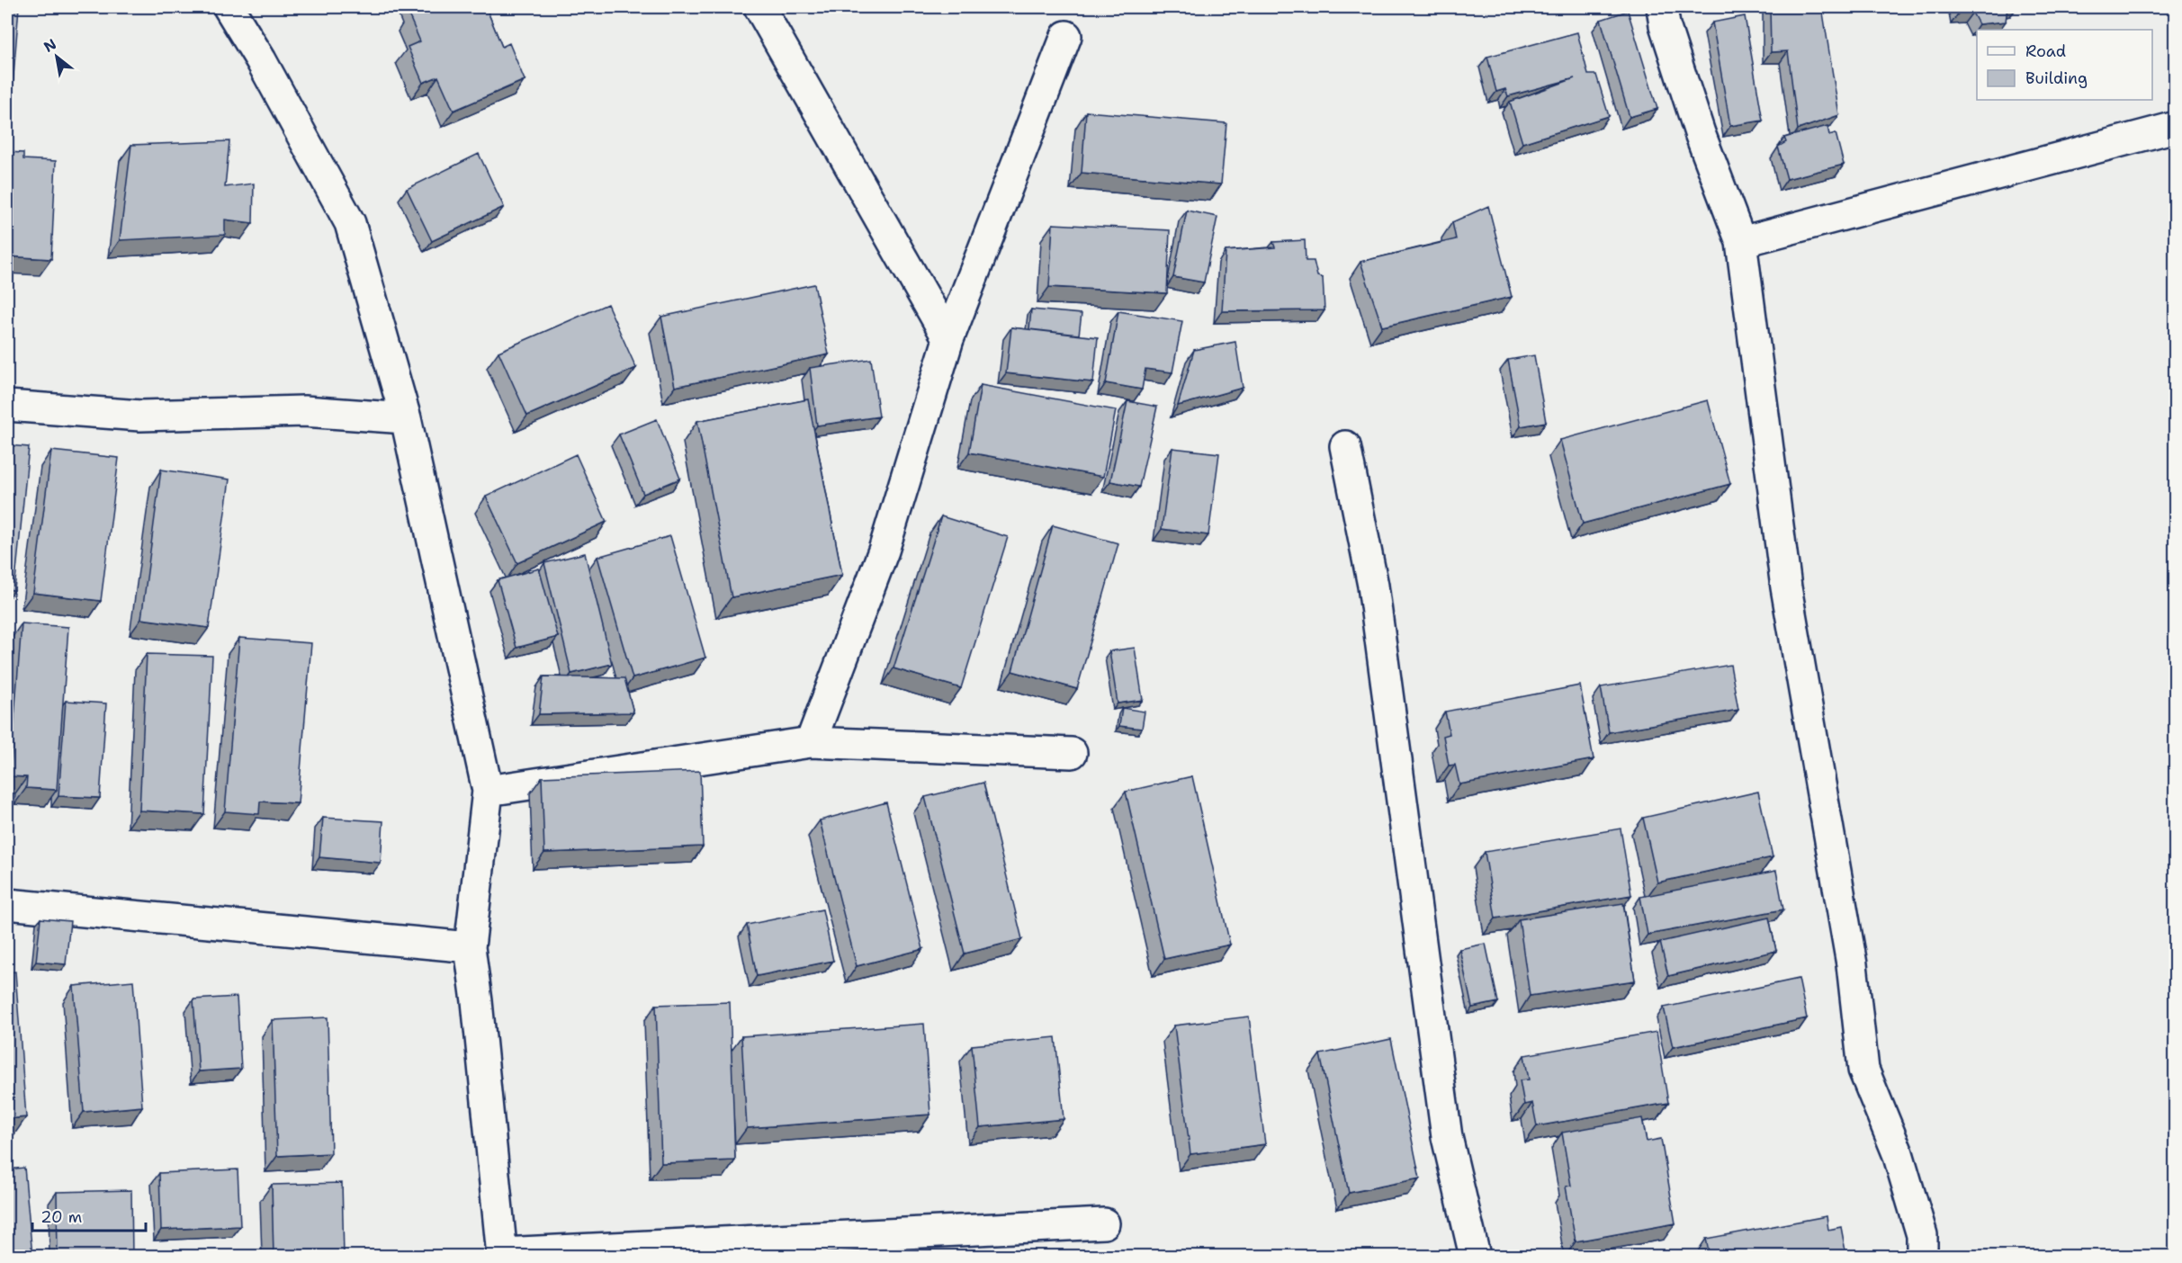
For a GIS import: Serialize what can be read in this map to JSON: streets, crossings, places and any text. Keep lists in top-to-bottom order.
{
  "legend": ["Road", "Building"],
  "scale_bar": "20 m",
  "north": "top left"
}
